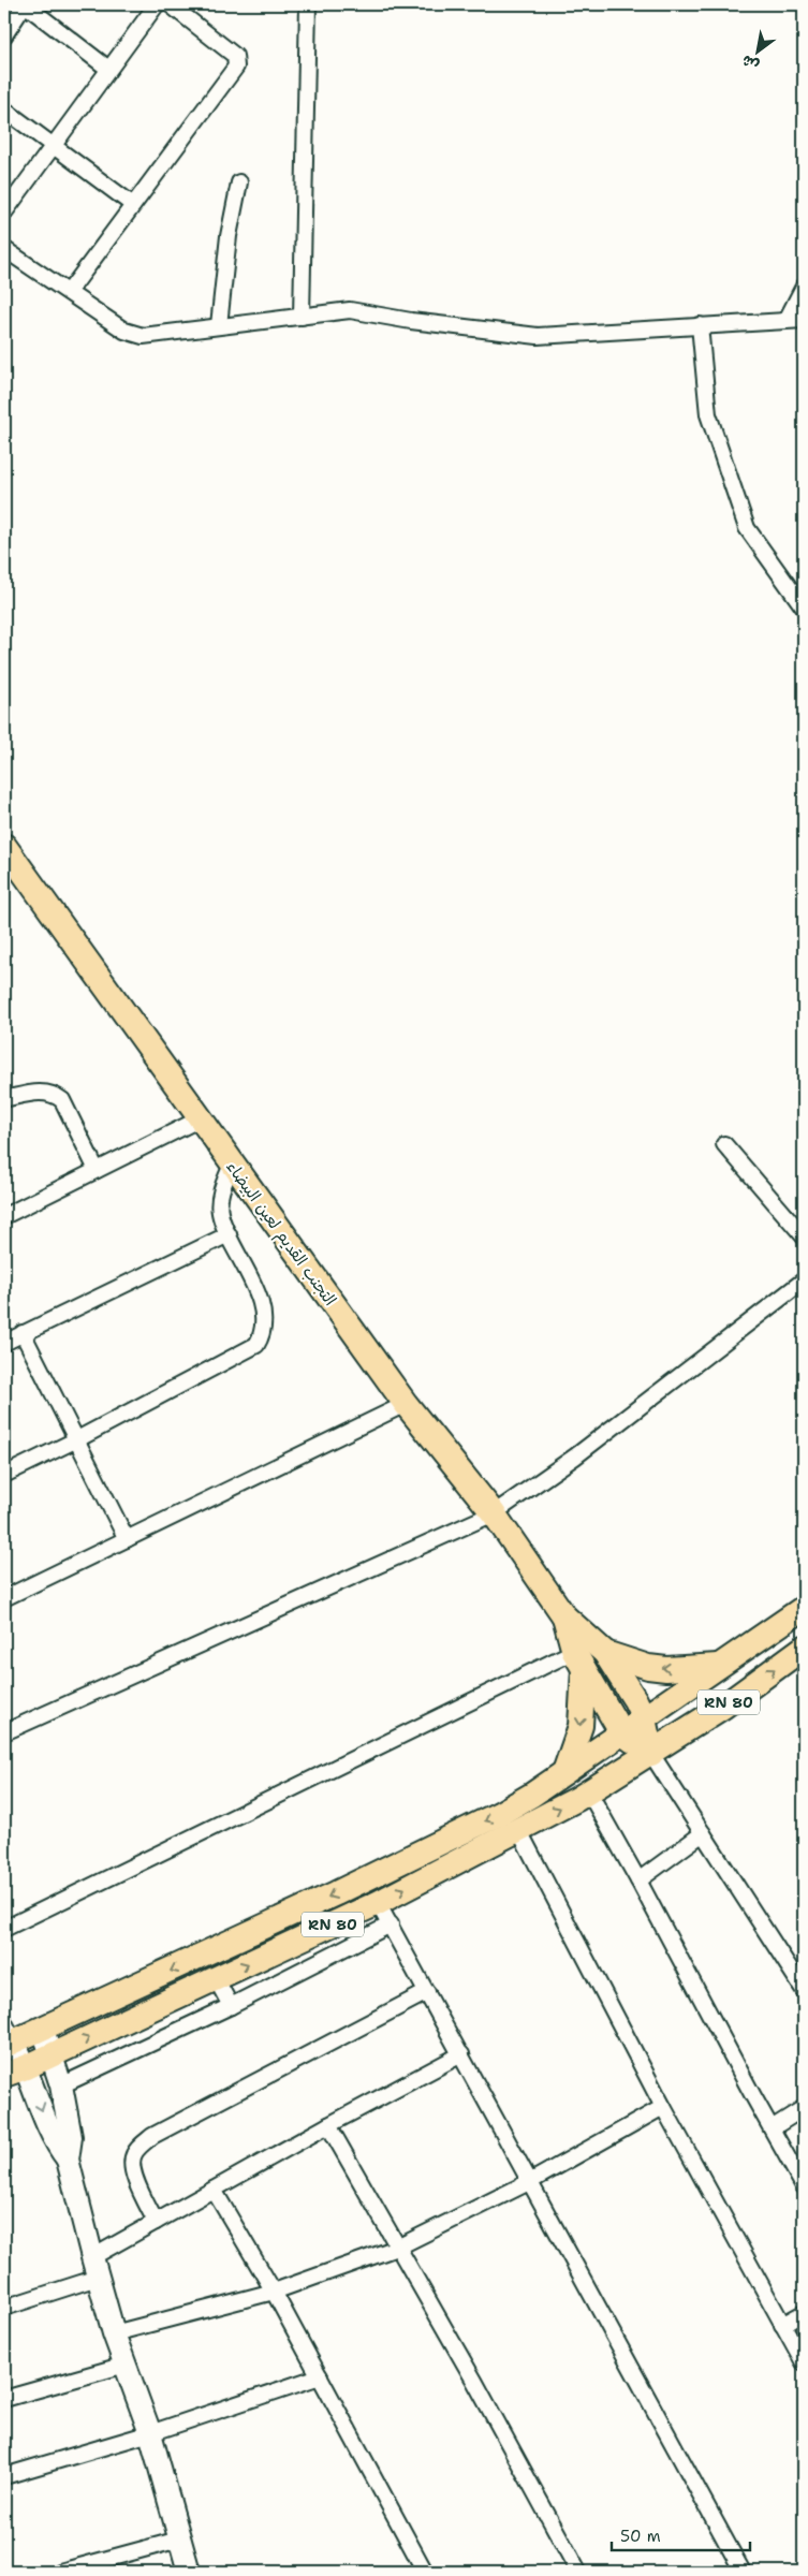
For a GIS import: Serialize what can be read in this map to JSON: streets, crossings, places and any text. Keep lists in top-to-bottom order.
{
  "streets": {
    "main road": ["التجنب القديم لعين البيضاء", "RN 80"]
  },
  "scale_bar": "50 m",
  "north": "bottom left"
}
